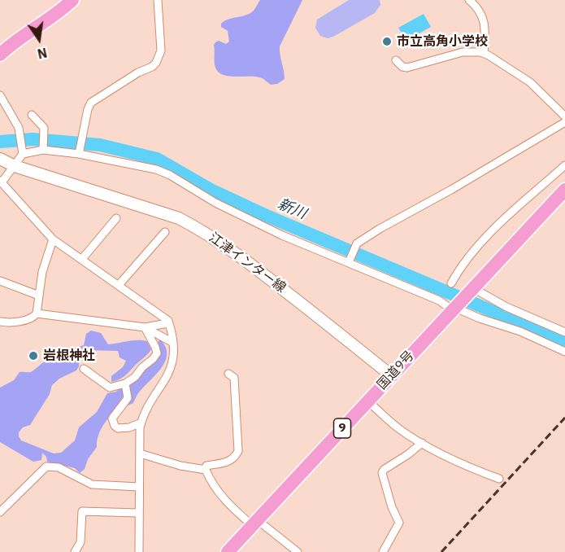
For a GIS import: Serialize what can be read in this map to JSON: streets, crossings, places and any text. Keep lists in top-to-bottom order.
{
  "streets": {
    "highway": ["国道9号", "9"],
    "main road": ["江津インター線"]
  },
  "crossings": [
    ["江津インター線", "国道9号"]
  ],
  "water": ["新川"],
  "places": ["市立高角小学校", "岩根神社"],
  "north": "bottom"
}
